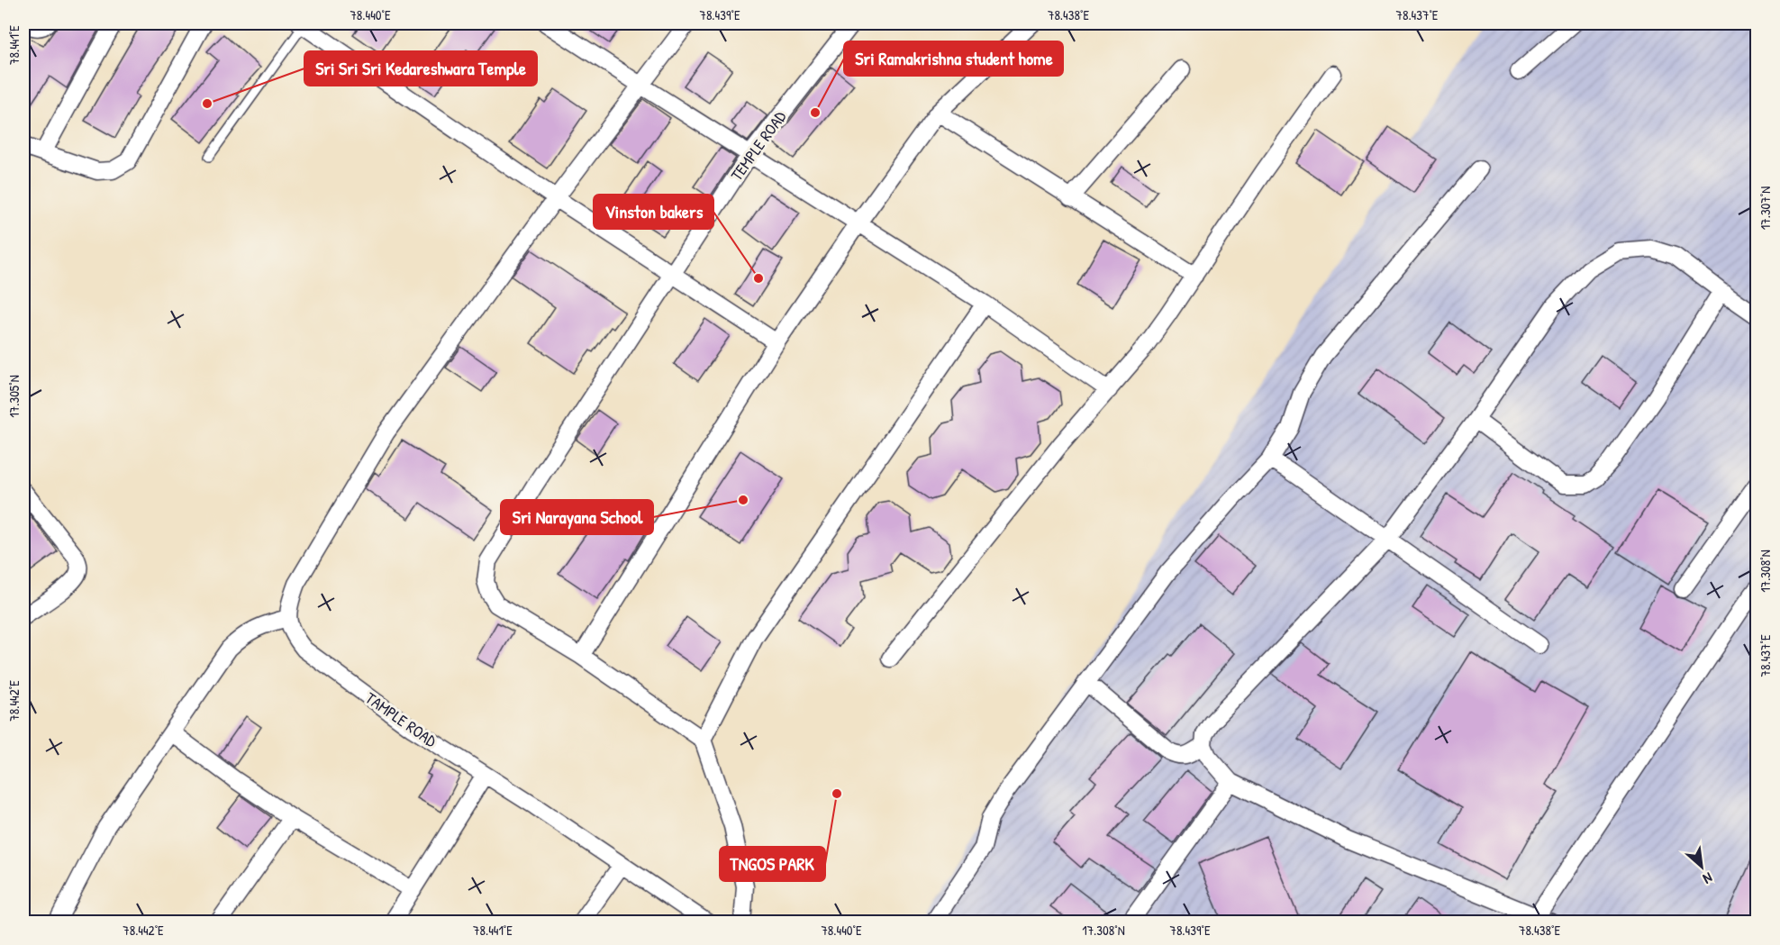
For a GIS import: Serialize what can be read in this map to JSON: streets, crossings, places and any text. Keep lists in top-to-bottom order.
{
  "streets": {
    "street": ["TEMPLE ROAD", "TAMPLE ROAD"]
  },
  "places": [
    "Sri Sri Sri Kedareshwara Temple",
    "Sri Ramakrishna student home",
    "Vinston bakers",
    "Sri Narayana School",
    "TNGOS PARK"
  ],
  "north": "bottom right",
  "coordinates": [
    "78.440°E",
    "78.439°E",
    "78.438°E",
    "78.437°E",
    "78.441°E",
    "17.307°N",
    "17.305°N",
    "17.308°N",
    "78.442°E"
  ]
}
